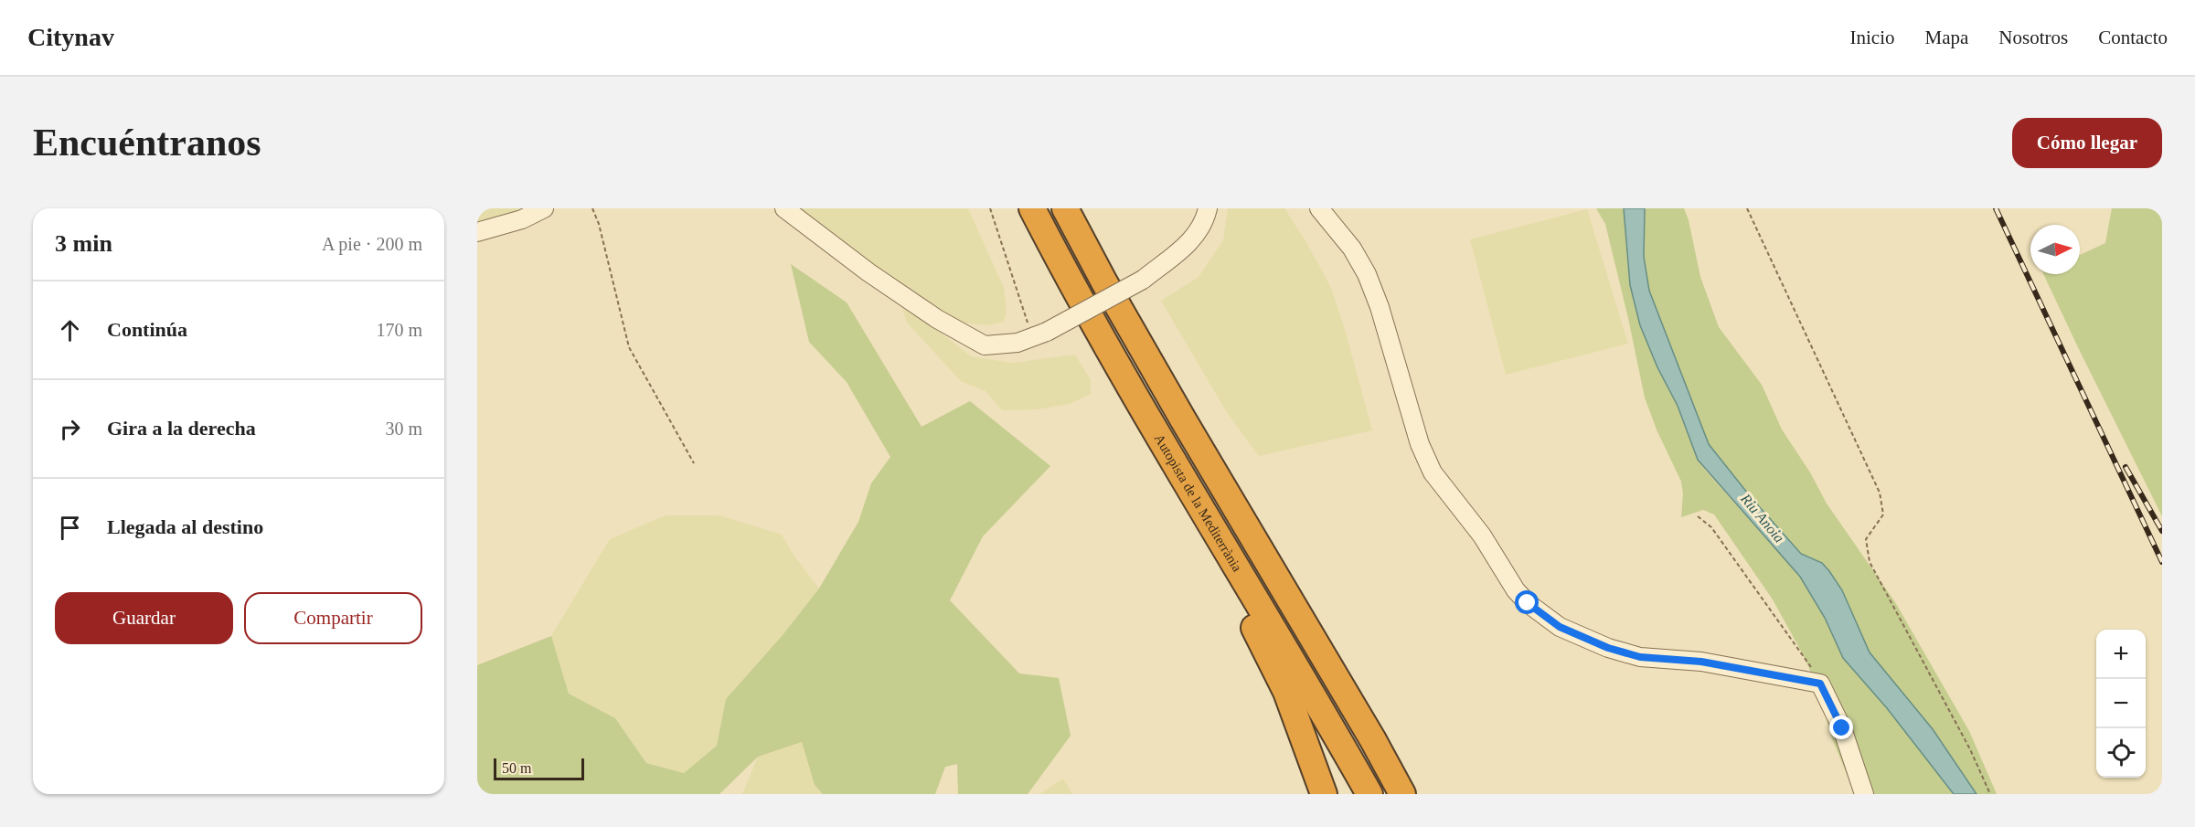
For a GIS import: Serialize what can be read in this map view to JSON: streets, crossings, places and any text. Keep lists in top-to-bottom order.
{
  "streets": {
    "highway": ["Autopista de la Mediterrània"]
  },
  "water": ["Riu Anoia"],
  "scale_bar": "50 m",
  "north": "right",
  "page": {
    "header": "Citynav",
    "nav": [
      "Inicio",
      "Mapa",
      "Nosotros",
      "Contacto"
    ],
    "buttons": [
      "Cómo llegar",
      ["Guardar", "Compartir"]
    ],
    "title": "Encuéntranos",
    "heading": ["3 min", "A pie · 200 m"],
    "list": [
      ["Continúa", "170 m"],
      ["Gira a la derecha", "30 m"],
      "Llegada al destino"
    ],
    "map_buttons": ["+", "−"],
    "scale": "50 m"
  }
}
